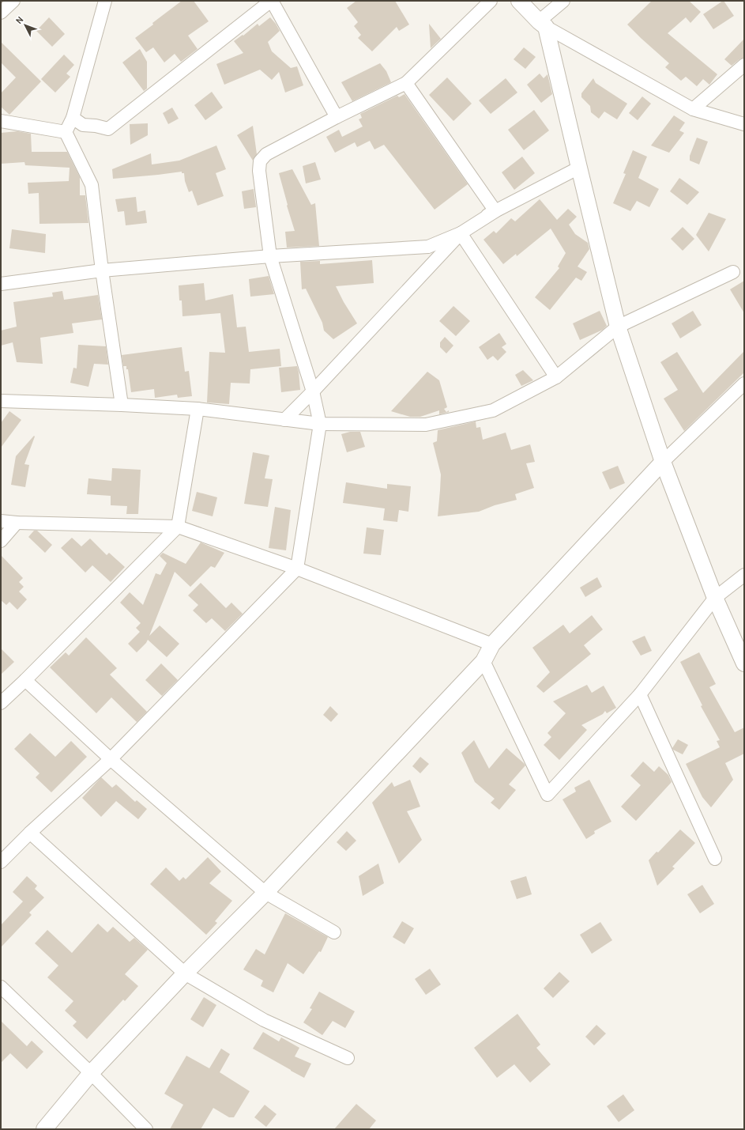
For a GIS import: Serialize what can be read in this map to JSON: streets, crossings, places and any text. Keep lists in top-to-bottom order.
{
  "north": "top left"
}
